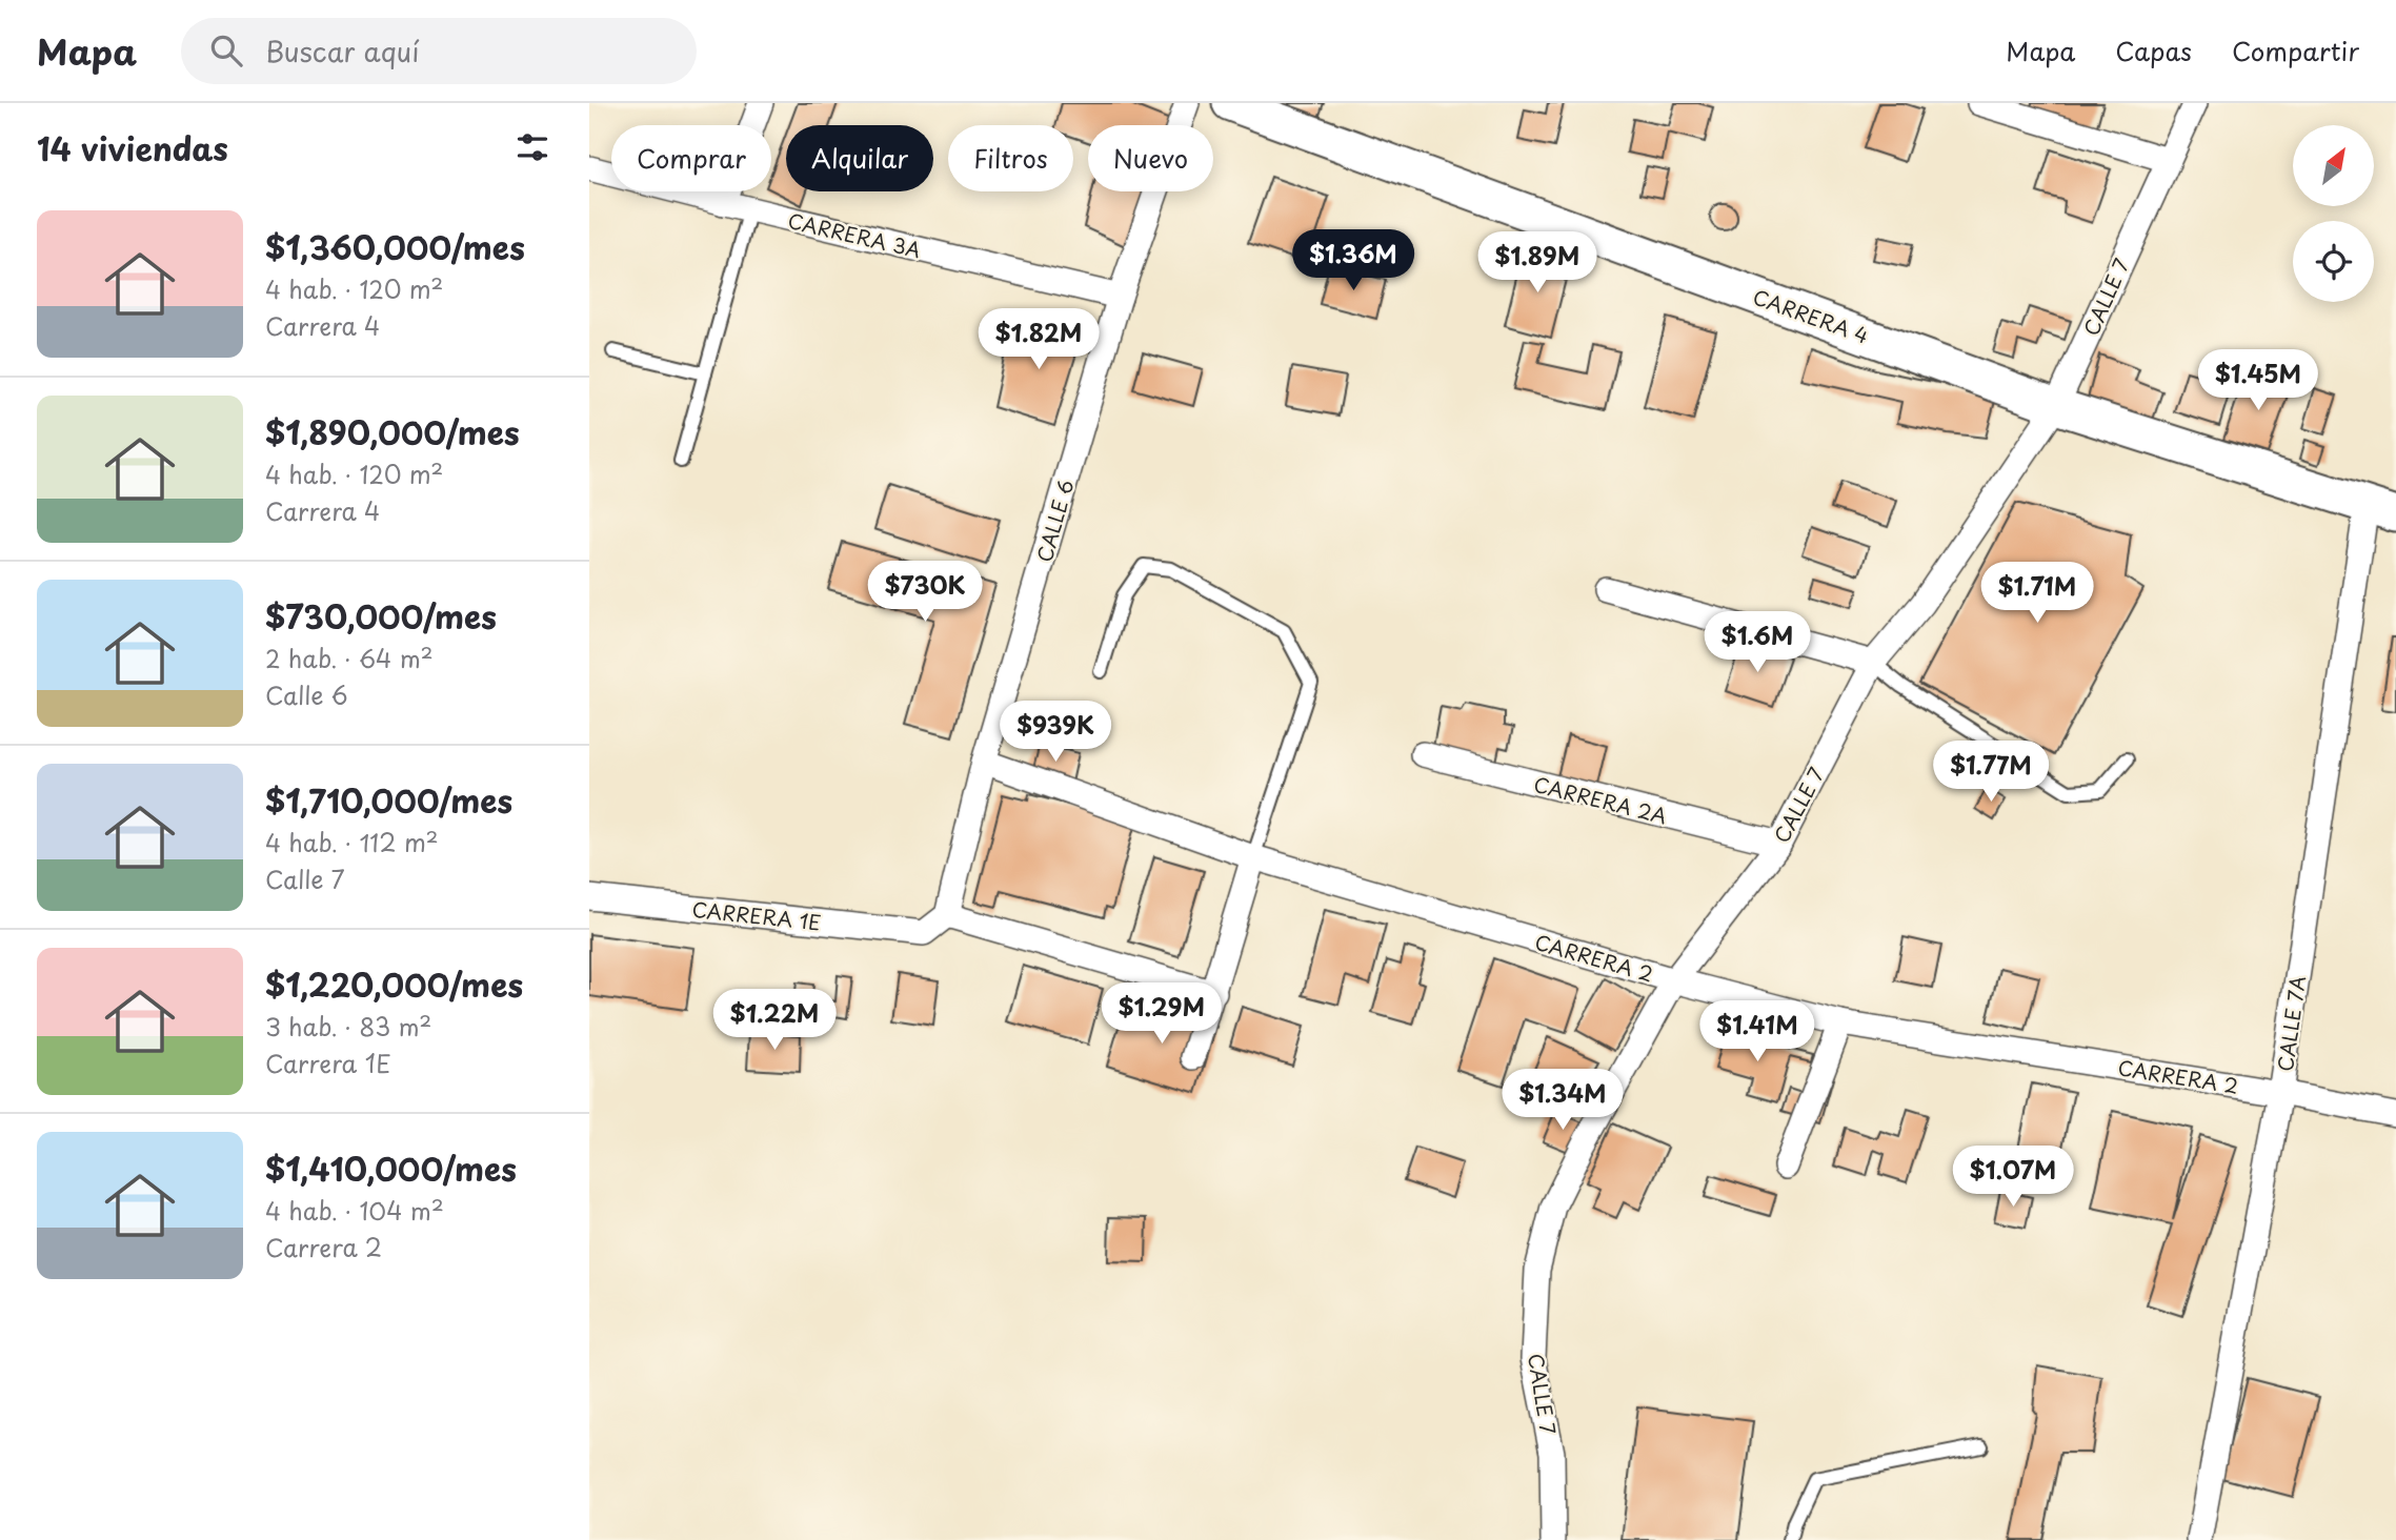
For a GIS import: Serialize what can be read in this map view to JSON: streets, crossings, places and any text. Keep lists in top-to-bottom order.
{
  "streets": {
    "street": [
      "CARRERA 3A",
      "CALLE 7",
      "CARRERA 4",
      "CALLE 6",
      "CARRERA 2A",
      "CARRERA 1E",
      "CARRERA 2",
      "CALLE 7A"
    ]
  },
  "crossings": [
    ["CARRERA 3A", "CALLE 6"],
    ["CALLE 7", "CARRERA 4"],
    ["CALLE 7", "CARRERA 2A"],
    ["CALLE 7", "CARRERA 2"],
    ["CARRERA 4", "CALLE 7A"],
    ["CALLE 6", "CARRERA 1E"],
    ["CALLE 6", "CARRERA 2"],
    ["CARRERA 2", "CALLE 7A"]
  ],
  "north": "top right",
  "page": {
    "header": "Mapa",
    "search": "Buscar aquí",
    "nav": ["Mapa", "Capas", "Compartir"],
    "heading": "14 viviendas",
    "chip": [
      "Comprar",
      "Alquilar",
      "Filtros",
      "Nuevo"
    ],
    "list": [
      {
        "name": "$1,360,000/mes",
        "note": "4 hab. · 120 m² · Carrera 4"
      },
      {
        "name": "$1,890,000/mes",
        "note": "4 hab. · 120 m² · Carrera 4"
      },
      {
        "name": "$730,000/mes",
        "note": "2 hab. · 64 m² · Calle 6"
      },
      {
        "name": "$1,710,000/mes",
        "note": "4 hab. · 112 m² · Calle 7"
      },
      {
        "name": "$1,220,000/mes",
        "note": "3 hab. · 83 m² · Carrera 1E"
      },
      {
        "name": "$1,410,000/mes",
        "note": "4 hab. · 104 m² · Carrera 2"
      }
    ],
    "price": [
      "$1.36M",
      "$1.89M",
      "$1.82M",
      "$1.45M",
      "$730K",
      "$1.71M",
      "$1.6M",
      "$939K",
      "$1.77M",
      "$1.29M",
      "$1.22M",
      "$1.41M",
      "$1.34M",
      "$1.07M"
    ]
  }
}
